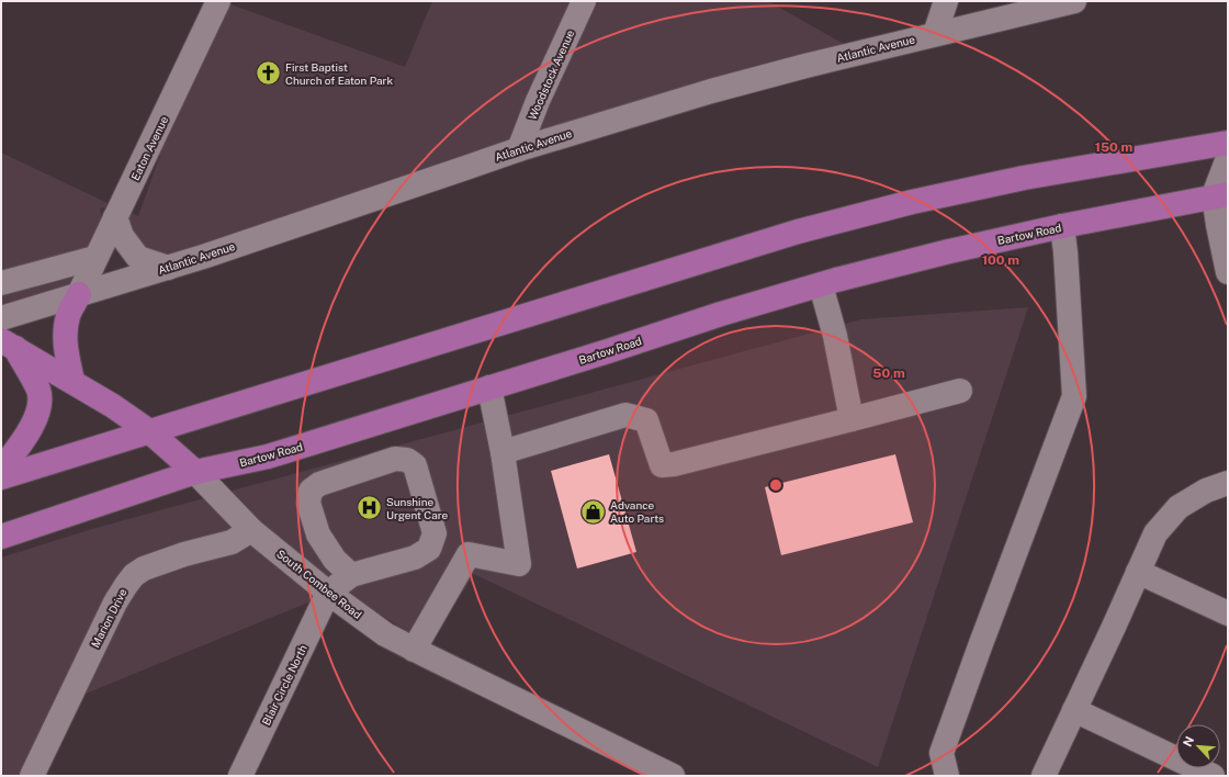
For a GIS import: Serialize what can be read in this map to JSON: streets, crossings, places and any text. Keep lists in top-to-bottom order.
{
  "streets": {
    "main road": ["Bartow Road", "South Combee Road"],
    "street": [
      "Atlantic Avenue",
      "Woodstock Avenue",
      "Eaton Avenue",
      "Marion Drive",
      "Blair Circle North"
    ]
  },
  "crossings": [
    ["Atlantic Avenue", "Woodstock Avenue"],
    ["Atlantic Avenue", "Eaton Avenue"],
    ["Bartow Road", "South Combee Road"],
    ["South Combee Road", "Marion Drive"],
    ["South Combee Road", "Blair Circle North"]
  ],
  "places": {
    "church": ["First Baptist Church of Eaton Park"],
    "hospital": ["Sunshine Urgent Care"],
    "shop": ["Advance Auto Parts"]
  },
  "north": "top left",
  "rings": ["150 m", "100 m", "50 m"]
}
